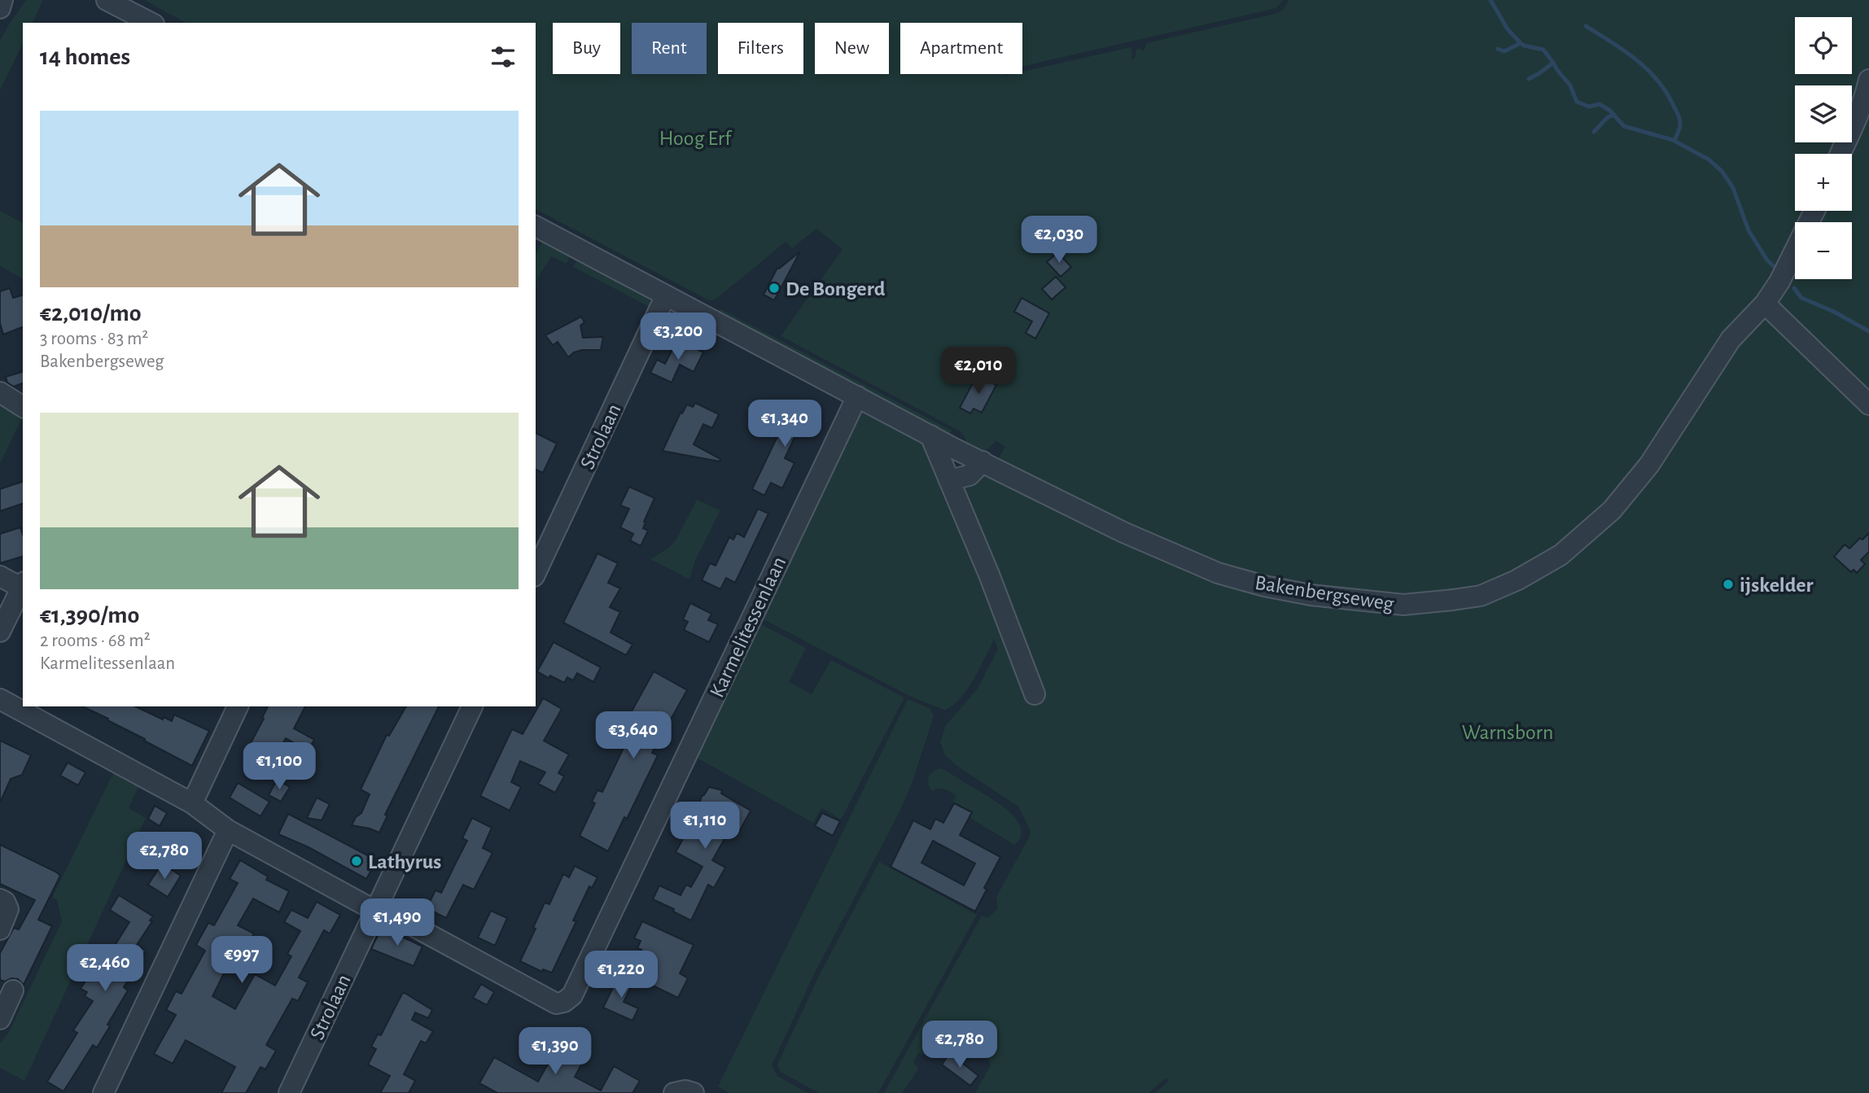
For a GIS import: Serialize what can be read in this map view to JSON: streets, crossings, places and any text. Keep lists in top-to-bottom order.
{
  "streets": {
    "street": ["Strolaan", "Bakenbergseweg", "Karmelitessenlaan"]
  },
  "crossings": [
    ["Strolaan", "Bakenbergseweg"],
    ["Strolaan", "Karmelitessenlaan"],
    ["Bakenbergseweg", "Karmelitessenlaan"]
  ],
  "parks": ["Hoog Erf", "Warnsborn"],
  "places": ["De Bongerd", "ijskelder", "Lathyrus"],
  "page": {
    "map_buttons": ["+", "−"],
    "chip": [
      "Buy",
      "Rent",
      "Filters",
      "New",
      "Apartment"
    ],
    "heading": "14 homes",
    "list": [
      {
        "name": "€2,010/mo",
        "note": "3 rooms · 83 m² · Bakenbergseweg"
      },
      {
        "name": "€1,390/mo",
        "note": "2 rooms · 68 m² · Karmelitessenlaan"
      }
    ],
    "price": [
      "€2,030",
      "€3,200",
      "€2,010",
      "€1,340",
      "€3,640",
      "€1,100",
      "€1,110",
      "€2,780",
      "€1,490",
      "€997",
      "€2,460",
      "€1,220",
      "€2,780",
      "€1,390"
    ]
  }
}
